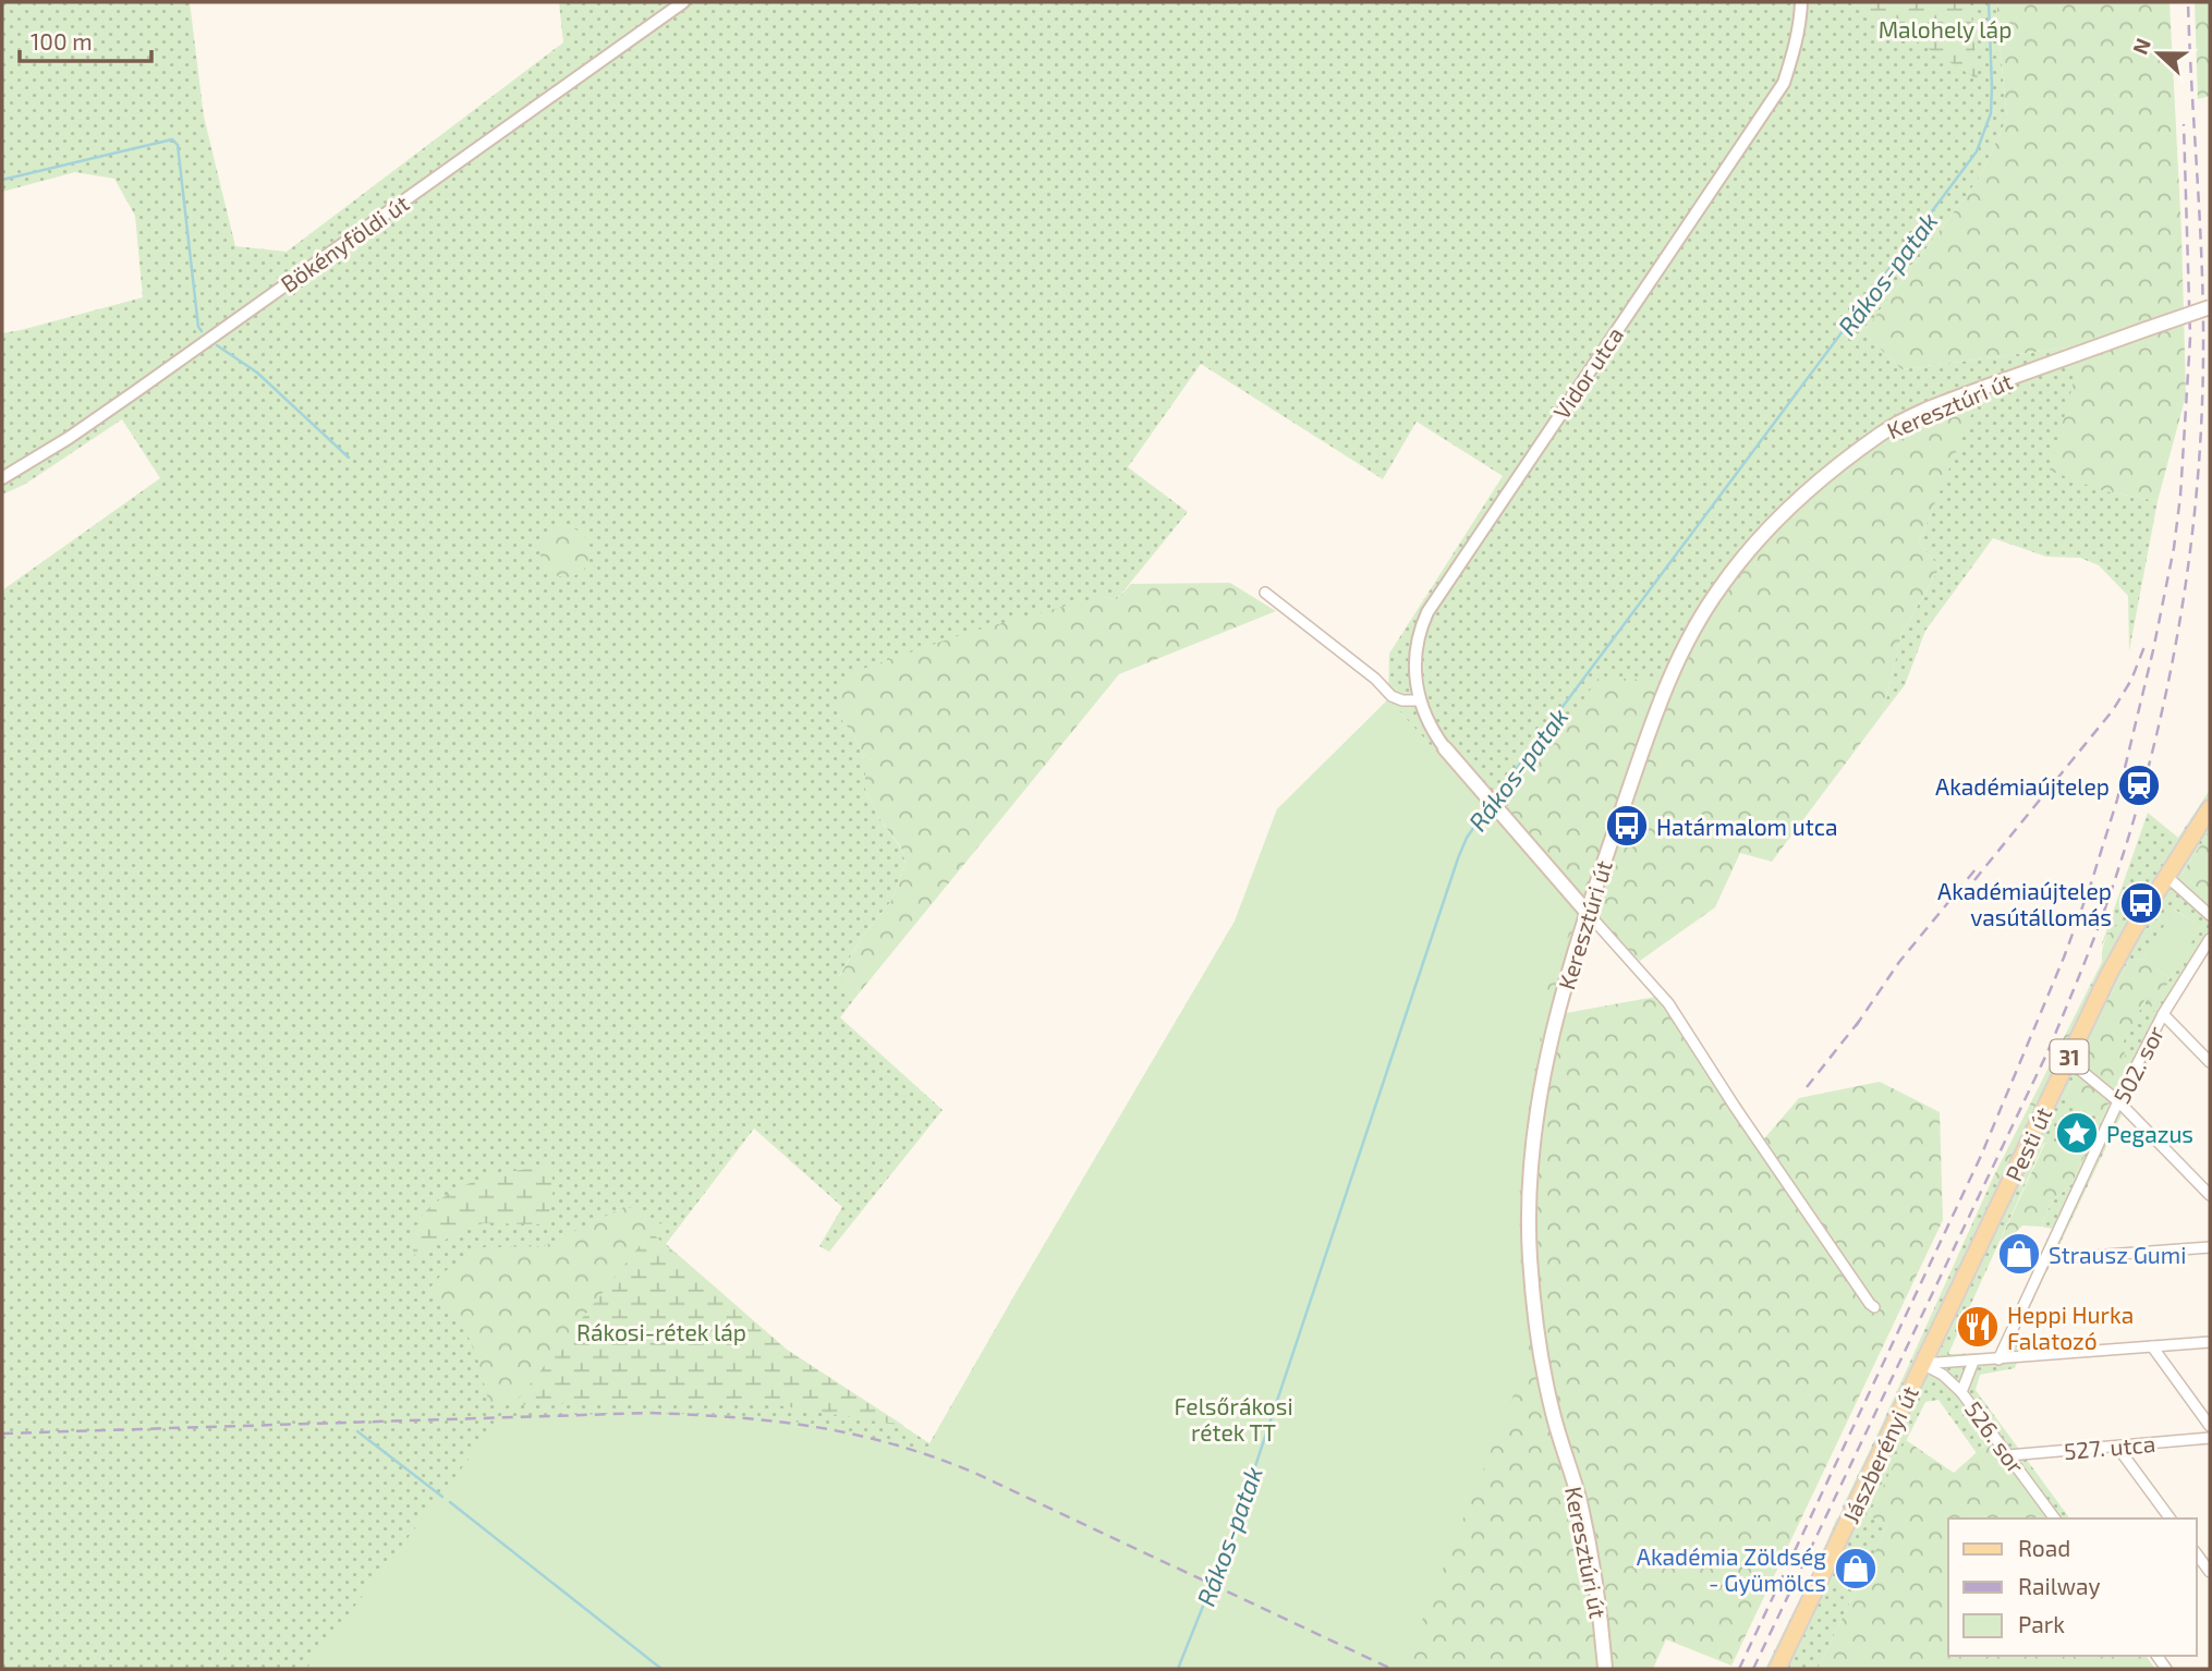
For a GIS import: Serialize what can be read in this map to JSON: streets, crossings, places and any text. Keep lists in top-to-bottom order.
{
  "streets": {
    "main road": [
      "Keresztúri út",
      "31",
      "Pesti út",
      "Jászberényi út"
    ],
    "street": [
      "Bökényföldi út",
      "Vidor utca",
      "502. sor",
      "526. sor",
      "527. utca"
    ]
  },
  "crossings": [
    ["Pesti út", "526. sor"],
    ["Pesti út", "Jászberényi út"],
    ["526. sor", "527. utca"],
    ["526. sor", "Jászberényi út"]
  ],
  "water": ["Rákos-patak"],
  "parks": ["Malohely láp", "Rákosi-rétek láp", "Felsőrákosi rétek TT"],
  "places": {
    "station": ["Akadémiaújtelep"],
    "bus stop": ["Határmalom utca", "Akadémiaújtelep vasútállomás"],
    "place": ["Pegazus"],
    "shop": ["Strausz Gumi", "Akadémia Zöldség - Gyümölcs"],
    "restaurant": ["Heppi Hurka Falatozó"]
  },
  "legend": ["Road", "Railway", "Park"],
  "scale_bar": "100 m",
  "north": "left"
}
